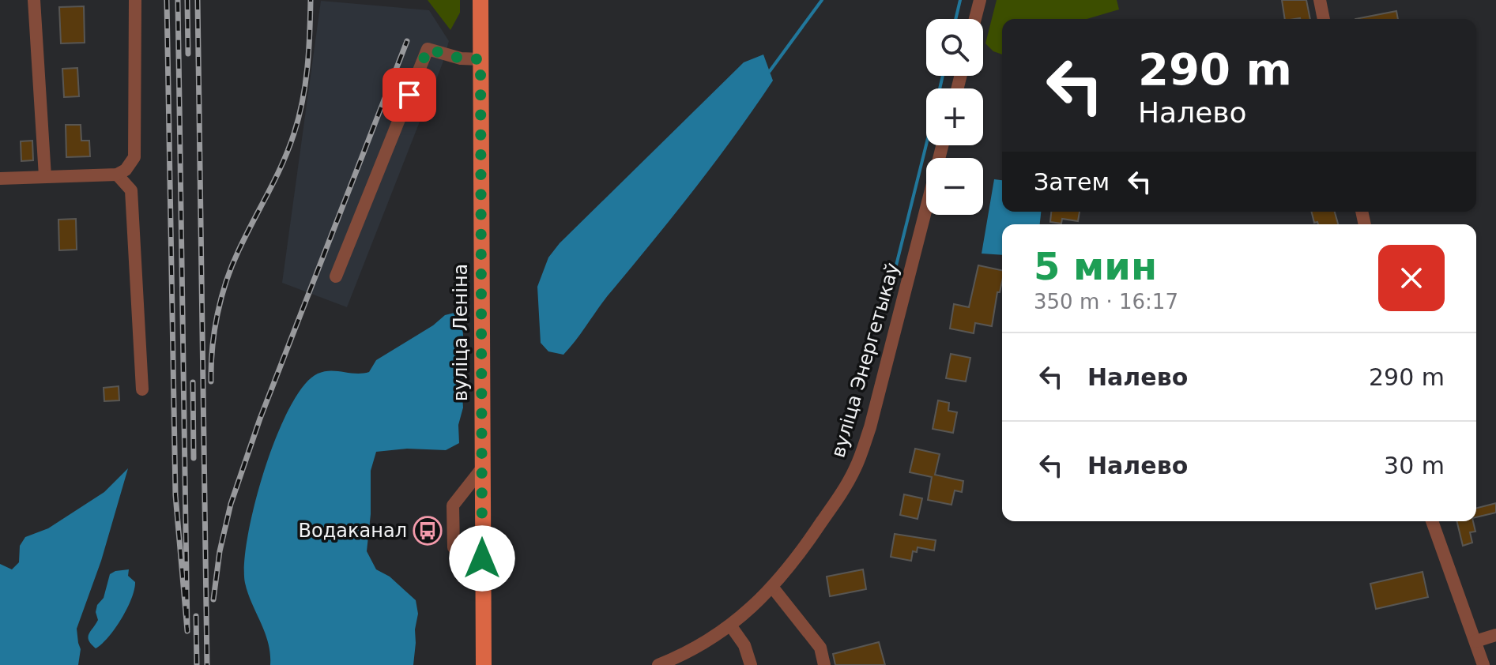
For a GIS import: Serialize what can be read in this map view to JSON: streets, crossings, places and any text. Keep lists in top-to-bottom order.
{
  "streets": {
    "main road": ["вуліца Леніна"],
    "street": ["вуліца Энергетыкаў"]
  },
  "places": {
    "bus stop": ["Водаканал"]
  },
  "page": {
    "map_buttons": ["+", "−"],
    "turn": ["290 m", "Налево"],
    "then": "Затем",
    "heading": ["5 мин", "350 m · 16:17"],
    "list": [
      {
        "name": "Налево",
        "value": "290 m"
      },
      {
        "name": "Налево",
        "value": "30 m"
      }
    ]
  }
}
